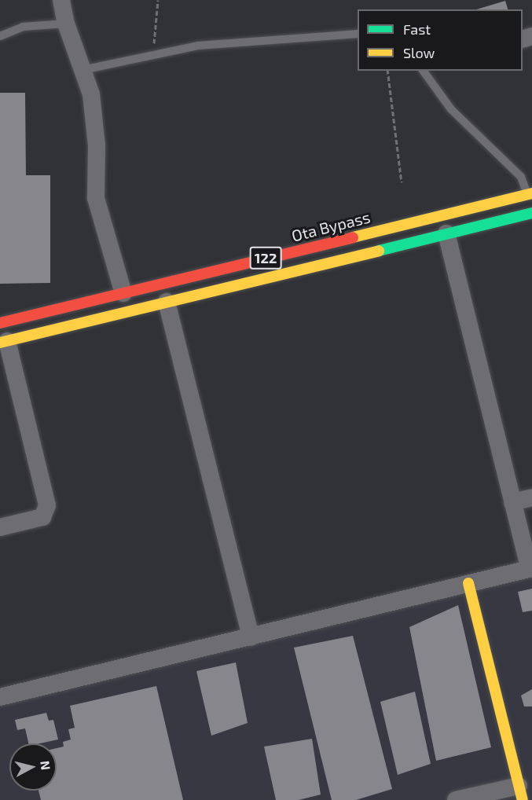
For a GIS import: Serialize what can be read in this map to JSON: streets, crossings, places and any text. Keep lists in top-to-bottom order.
{
  "streets": {
    "main road": ["Ota Bypass", "122"]
  },
  "legend": ["Fast", "Slow"],
  "north": "right"
}
